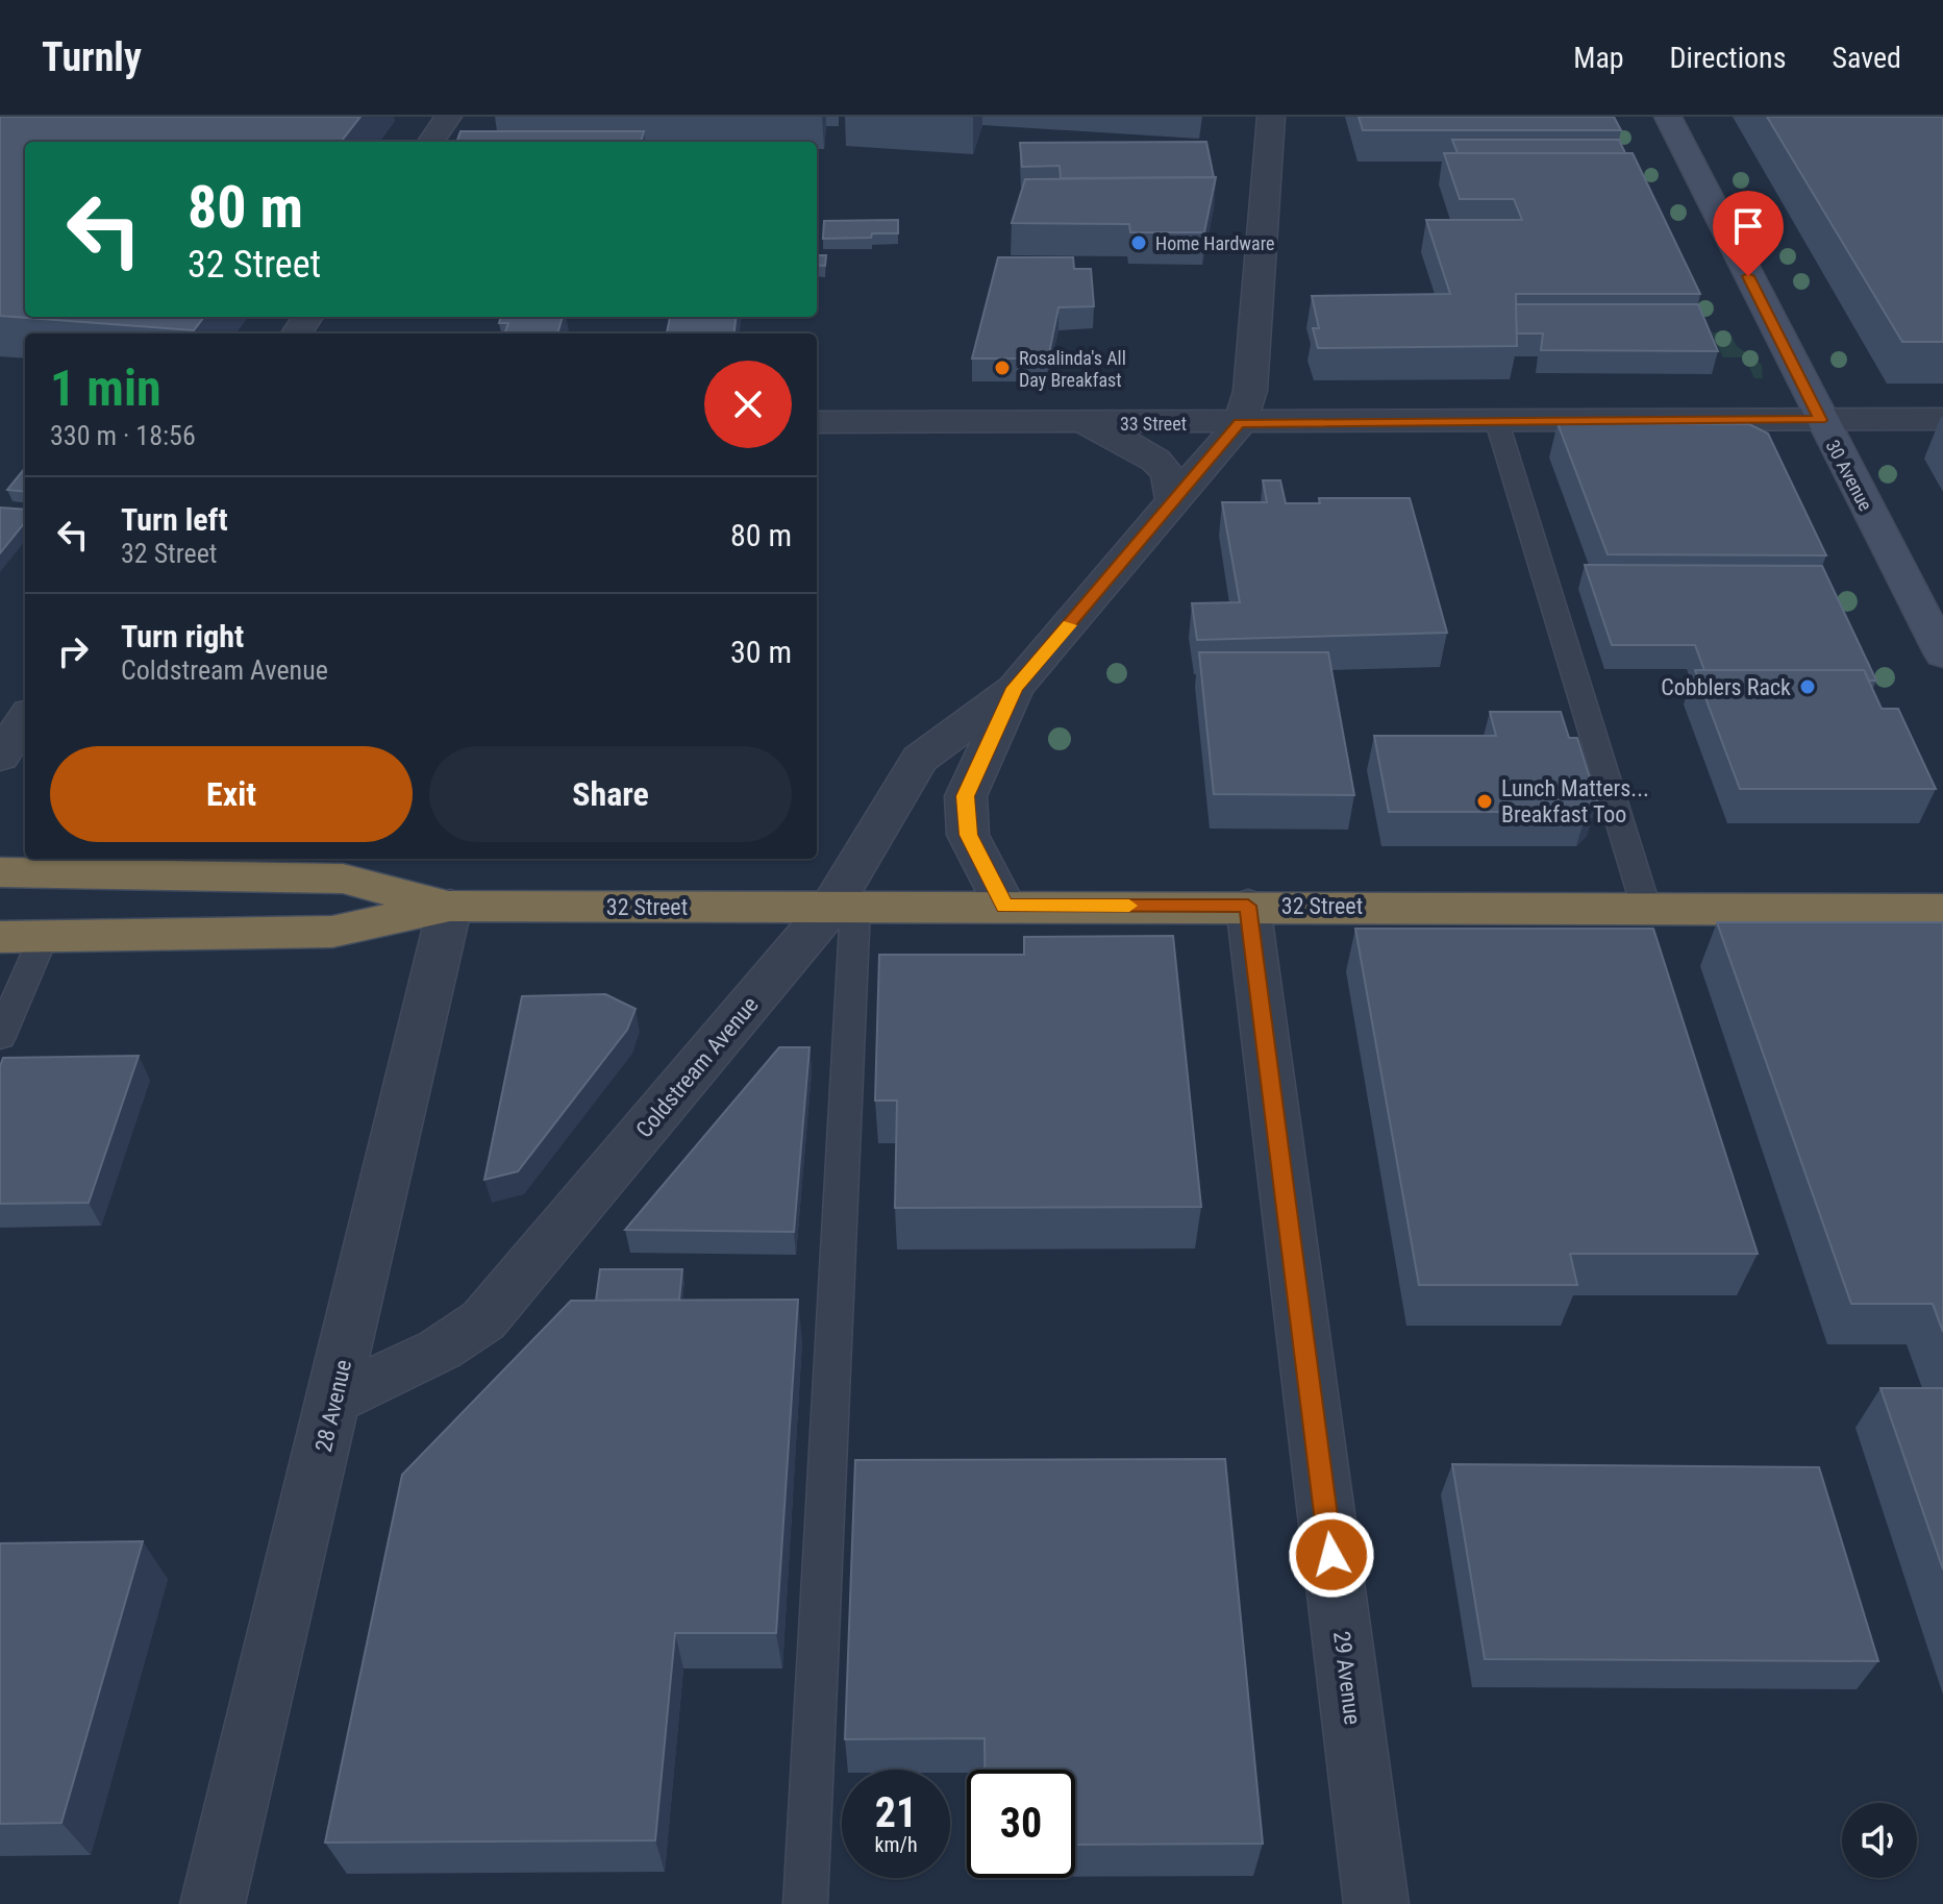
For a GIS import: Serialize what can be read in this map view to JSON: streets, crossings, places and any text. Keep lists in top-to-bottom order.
{
  "streets": {
    "highway": ["32 Street"],
    "street": [
      "33 Street",
      "30 Avenue",
      "Coldstream Avenue",
      "28 Avenue",
      "29 Avenue"
    ]
  },
  "crossings": [
    ["33 Street", "30 Avenue"],
    ["33 Street", "Coldstream Avenue"],
    ["32 Street", "Coldstream Avenue"],
    ["32 Street", "28 Avenue"],
    ["32 Street", "29 Avenue"],
    ["Coldstream Avenue", "28 Avenue"]
  ],
  "places": [
    "Home Hardware",
    "Rosalinda's All Day Breakfast",
    "Cobblers Rack",
    "Lunch Matters... Breakfast Too"
  ],
  "page": {
    "header": "Turnly",
    "nav": ["Map", "Directions", "Saved"],
    "turn": ["80 m", "32 Street"],
    "heading": ["1 min", "330 m · 18:56"],
    "list": [
      {
        "name": "Turn left",
        "note": "32 Street",
        "value": "80 m"
      },
      {
        "name": "Turn right",
        "note": "Coldstream Avenue",
        "value": "30 m"
      }
    ],
    "buttons": ["Exit", "Share"],
    "speed": "21 km/h",
    "limit": "30"
  }
}
